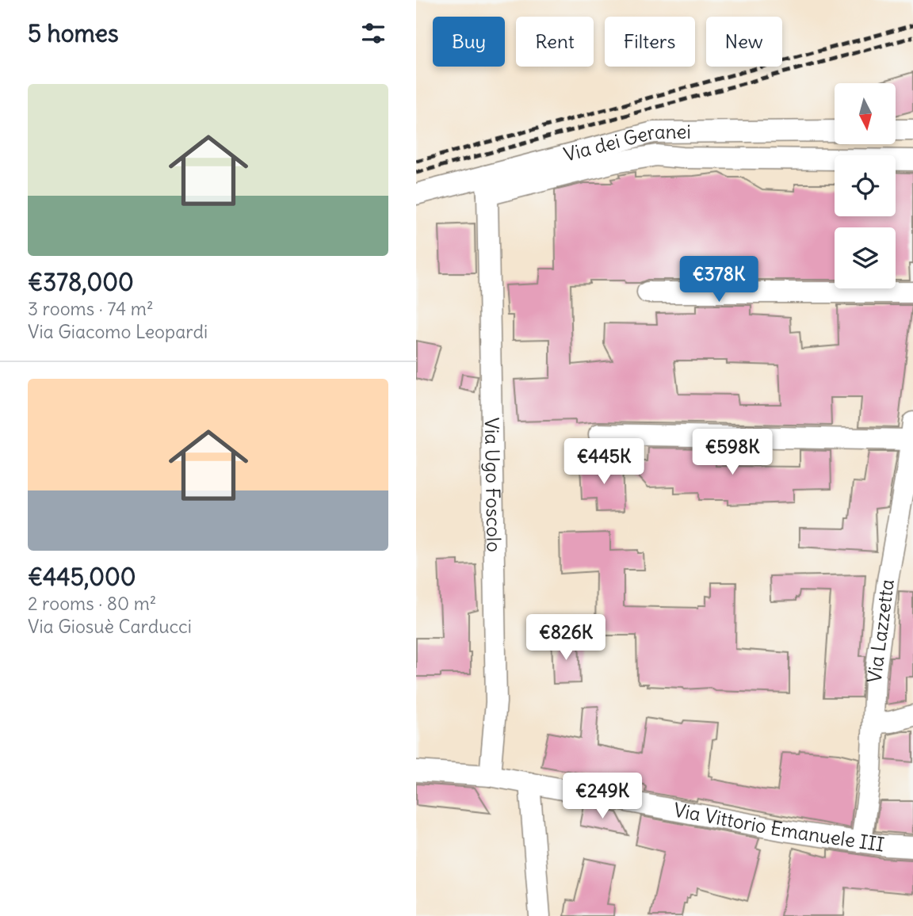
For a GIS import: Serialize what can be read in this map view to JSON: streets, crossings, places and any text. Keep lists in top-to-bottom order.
{
  "streets": {
    "street": [
      "Via dei Geranei",
      "Via Ugo Foscolo",
      "Via Lazzetta",
      "Via Vittorio Emanuele III"
    ]
  },
  "crossings": [
    ["Via Ugo Foscolo", "Via Vittorio Emanuele III"],
    ["Via Lazzetta", "Via Vittorio Emanuele III"]
  ],
  "north": "bottom",
  "page": {
    "heading": "5 homes",
    "chip": [
      "Buy",
      "Rent",
      "Filters",
      "New"
    ],
    "list": [
      {
        "name": "€378,000",
        "note": "3 rooms · 74 m² · Via Giacomo Leopardi"
      },
      {
        "name": "€445,000",
        "note": "2 rooms · 80 m² · Via Giosuè Carducci"
      }
    ],
    "price": [
      "€378K",
      "€598K",
      "€445K",
      "€826K",
      "€249K"
    ]
  }
}
